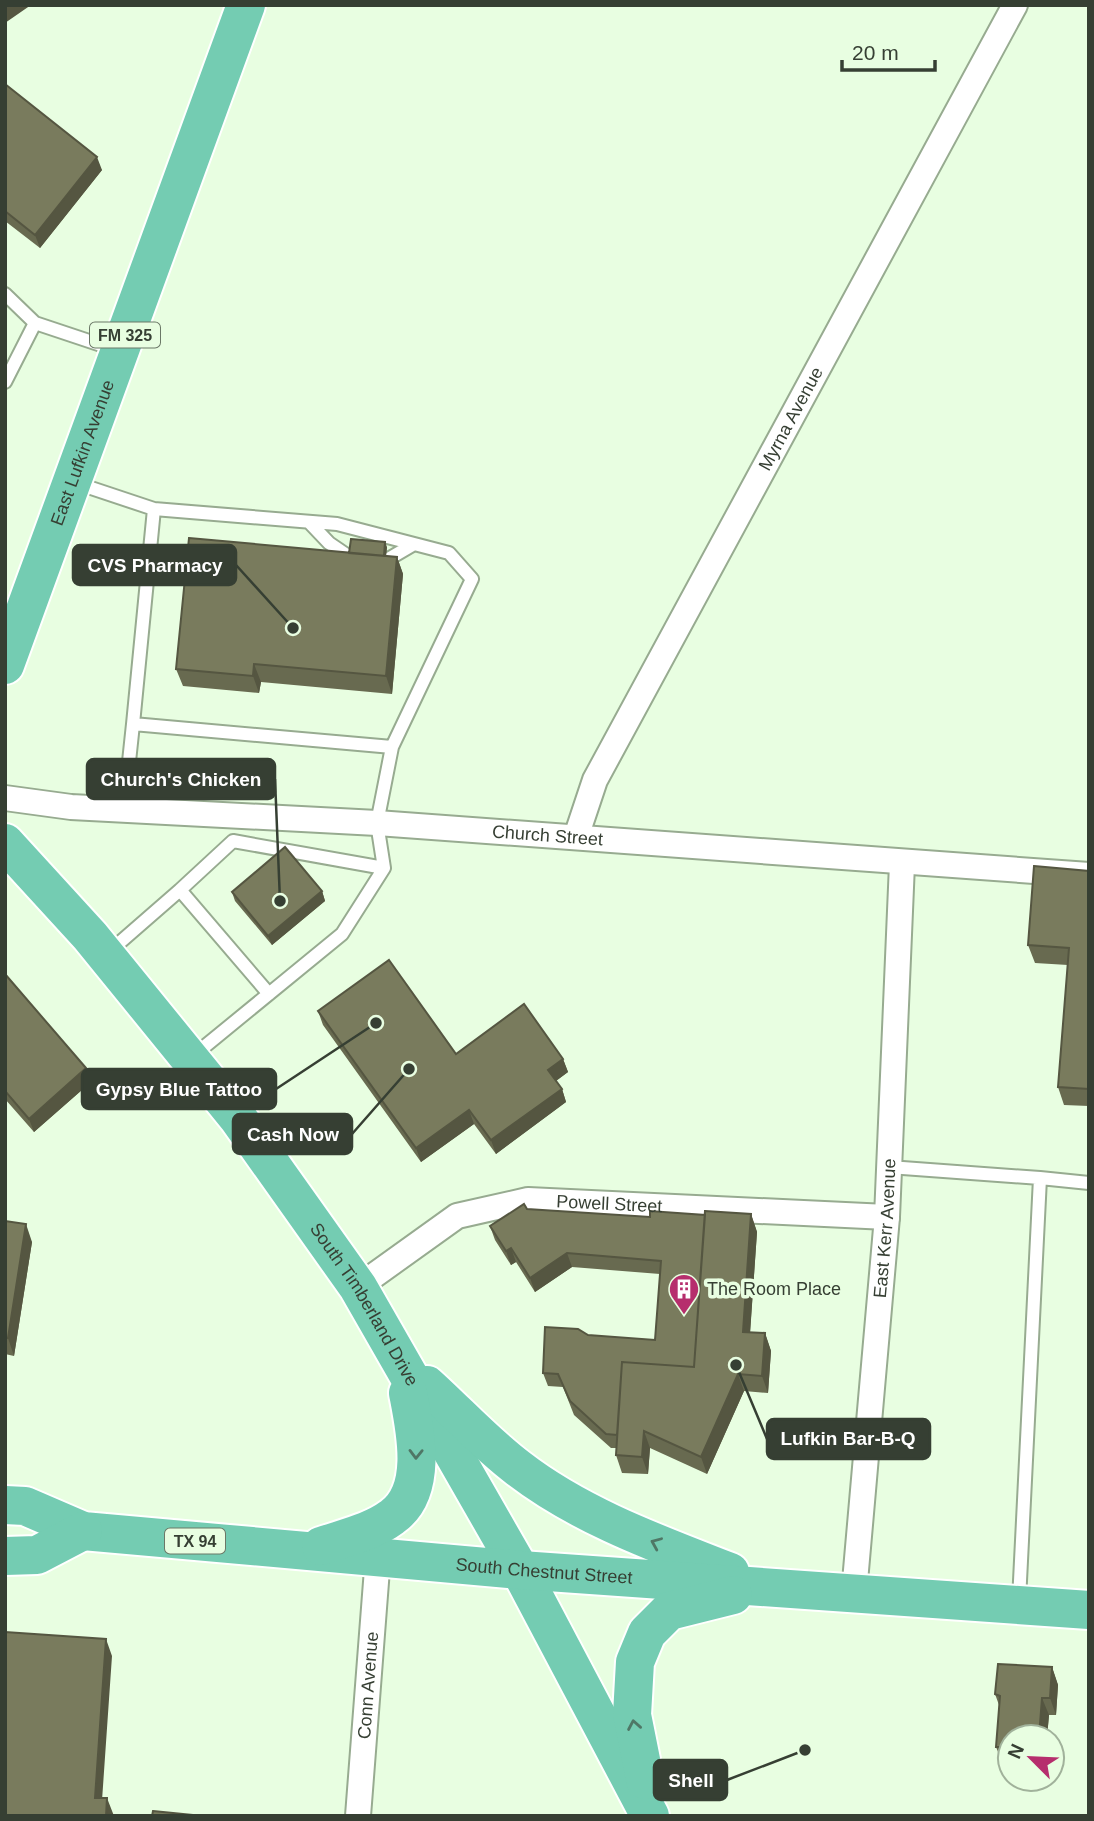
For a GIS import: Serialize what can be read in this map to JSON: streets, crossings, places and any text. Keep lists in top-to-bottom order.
{
  "streets": {
    "main road": [
      "FM 325",
      "East Lufkin Avenue",
      "South Timberland Drive",
      "TX 94",
      "South Chestnut Street"
    ],
    "street": [
      "Myrna Avenue",
      "Church Street",
      "Powell Street",
      "East Kerr Avenue",
      "Conn Avenue"
    ]
  },
  "crossings": [
    ["Myrna Avenue", "Church Street"],
    ["Church Street", "East Kerr Avenue"],
    ["Powell Street", "East Kerr Avenue"],
    ["Powell Street", "South Timberland Drive"],
    ["East Kerr Avenue", "South Chestnut Street"],
    ["South Timberland Drive", "South Chestnut Street"],
    ["South Chestnut Street", "Conn Avenue"]
  ],
  "places": {
    "other": [
      "CVS Pharmacy",
      "Church's Chicken",
      "Gypsy Blue Tattoo",
      "Cash Now",
      "Lufkin Bar-B-Q",
      "Shell"
    ],
    "building": ["The Room Place"]
  },
  "scale_bar": "20 m",
  "north": "top left"
}
